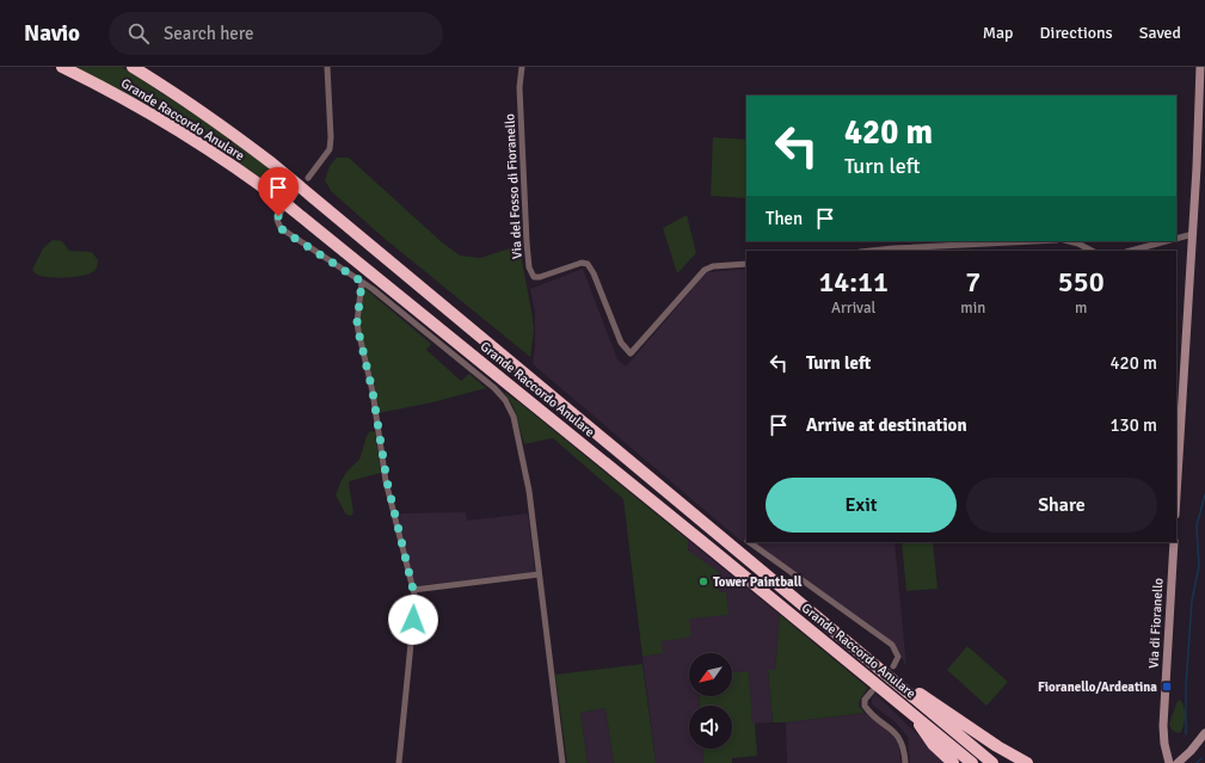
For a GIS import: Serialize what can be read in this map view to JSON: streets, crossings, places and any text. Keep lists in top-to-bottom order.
{
  "streets": {
    "highway": ["Grande Raccordo Anulare"],
    "street": ["Via del Fosso di Fioranello", "Via di Fioranello"]
  },
  "places": {
    "other": ["Tower Paintball"],
    "transit": ["Fioranello/Ardeatina"]
  },
  "north": "bottom left",
  "page": {
    "header": "Navio",
    "search": "Search here",
    "nav": ["Map", "Directions", "Saved"],
    "turn": ["420 m", "Turn left"],
    "then": "Then",
    "eta": [
      "14:11",
      "Arrival",
      "7",
      "min",
      "550",
      "m"
    ],
    "list": [
      {
        "name": "Turn left",
        "value": "420 m"
      },
      {
        "name": "Arrive at destination",
        "value": "130 m"
      }
    ],
    "buttons": ["Exit", "Share"]
  }
}
